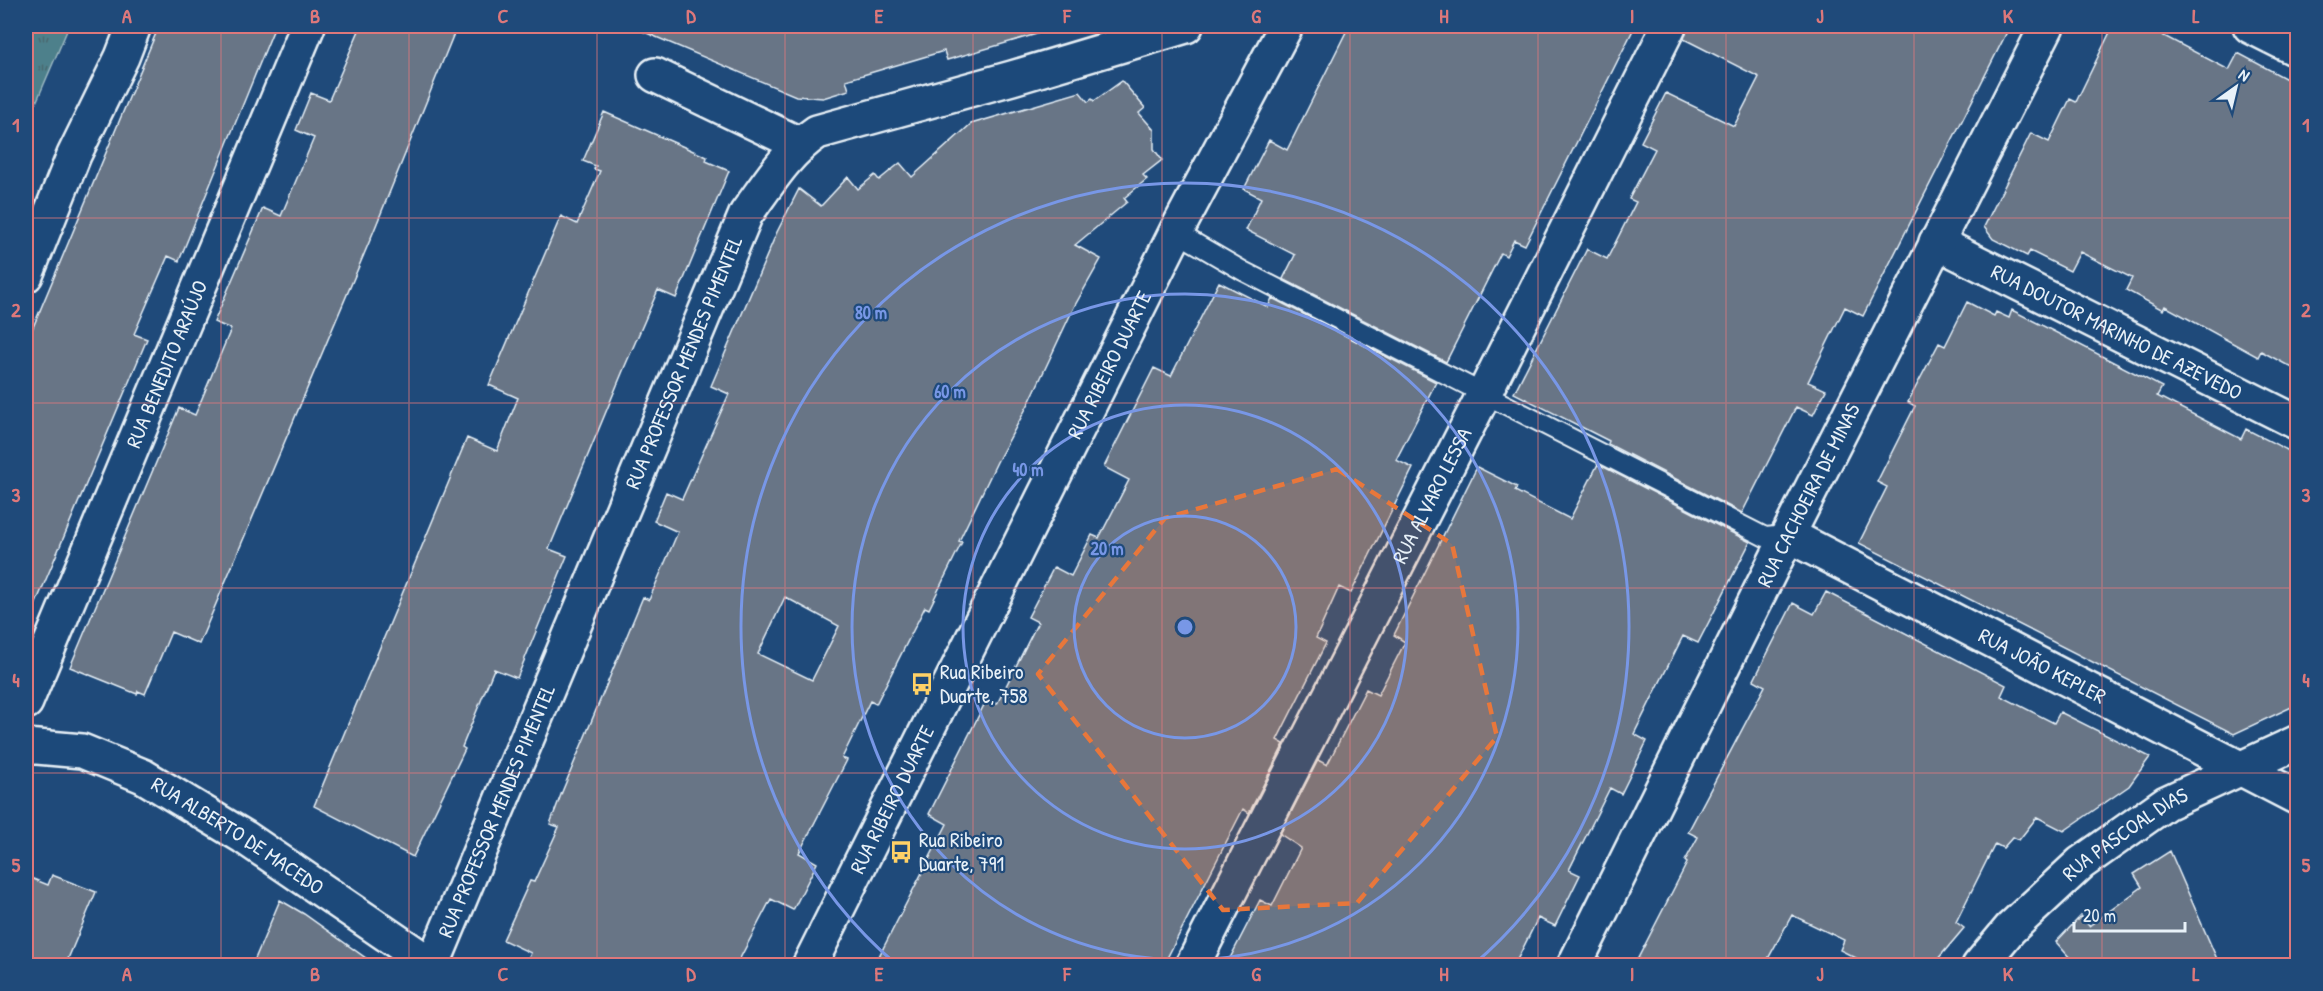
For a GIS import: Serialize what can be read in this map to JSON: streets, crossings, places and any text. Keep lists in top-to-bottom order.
{
  "streets": {
    "street": [
      "RUA DOUTOR MARINHO DE AZEVEDO",
      "RUA PROFESSOR MENDES PIMENTEL",
      "RUA BENEDITO ARAÚJO",
      "RUA RIBEIRO DUARTE",
      "RUA CACHOEIRA DE MINAS",
      "RUA ALVARO LESSA",
      "RUA JOÃO KEPLER",
      "RUA ALBERTO DE MACEDO",
      "RUA PASCOAL DIAS"
    ]
  },
  "crossings": [
    ["RUA DOUTOR MARINHO DE AZEVEDO", "RUA CACHOEIRA DE MINAS"],
    ["RUA PROFESSOR MENDES PIMENTEL", "RUA ALBERTO DE MACEDO"],
    ["RUA CACHOEIRA DE MINAS", "RUA JOÃO KEPLER"],
    ["RUA JOÃO KEPLER", "RUA PASCOAL DIAS"]
  ],
  "places": {
    "bus stop": ["Rua Ribeiro Duarte, 758", "Rua Ribeiro Duarte, 791"]
  },
  "scale_bar": "20 m",
  "north": "top right",
  "grid": {
    "columns": [
      "A",
      "B",
      "C",
      "D",
      "E",
      "F",
      "G",
      "H",
      "I",
      "J",
      "K",
      "L"
    ],
    "rows": [
      "1",
      "2",
      "3",
      "4",
      "5"
    ]
  },
  "rings": [
    "80 m",
    "60 m",
    "40 m",
    "20 m"
  ]
}
